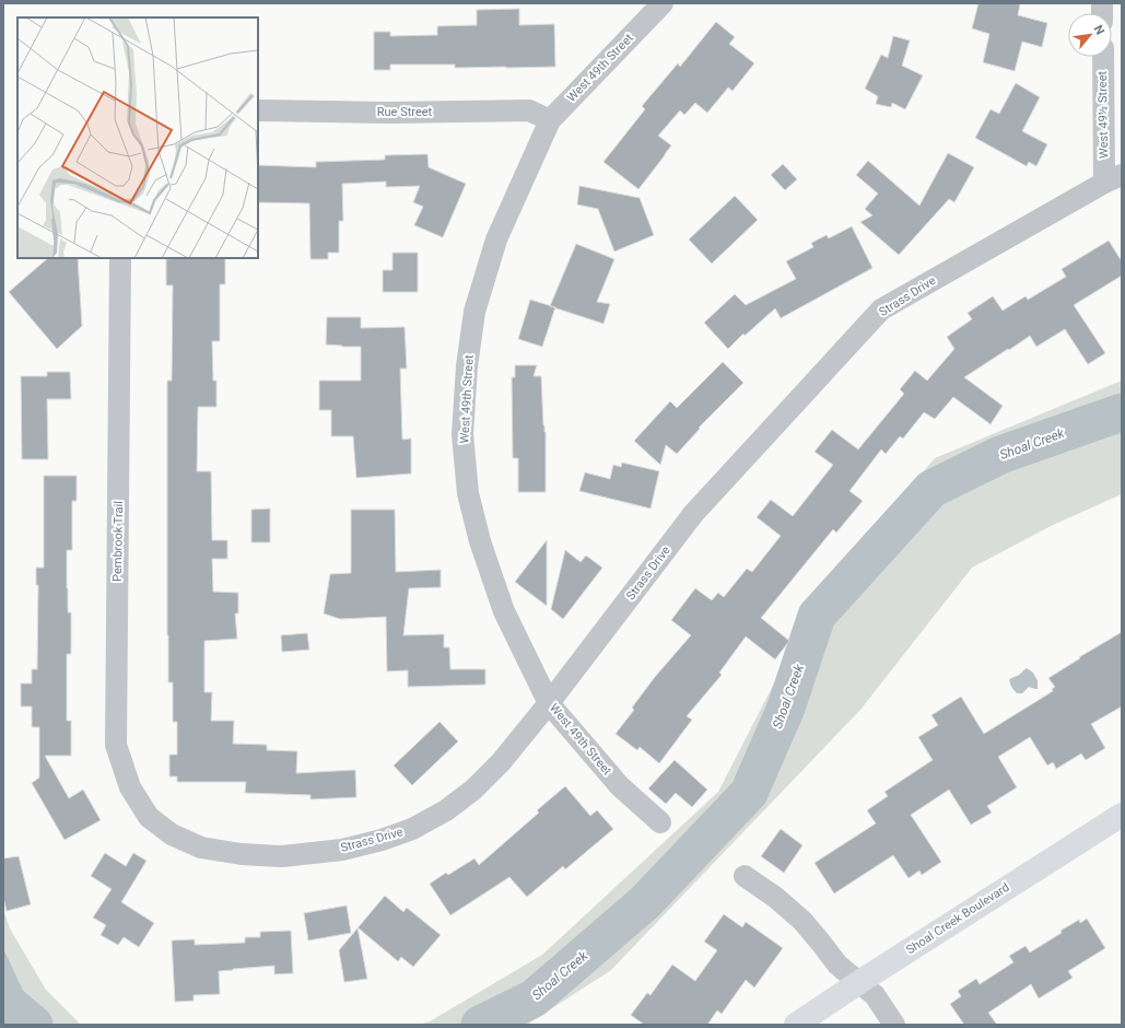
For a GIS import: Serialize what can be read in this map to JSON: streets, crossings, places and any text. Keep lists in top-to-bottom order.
{
  "streets": {
    "street": [
      "West 49th Street",
      "Rue Street",
      "West 49½ Street",
      "Strass Drive",
      "Pembrook Trail",
      "Shoal Creek Boulevard"
    ]
  },
  "crossings": [
    ["West 49th Street", "Rue Street"],
    ["West 49th Street", "Strass Drive"],
    ["West 49½ Street", "Strass Drive"],
    ["Strass Drive", "Pembrook Trail"]
  ],
  "water": ["Shoal Creek"],
  "north": "top right"
}
